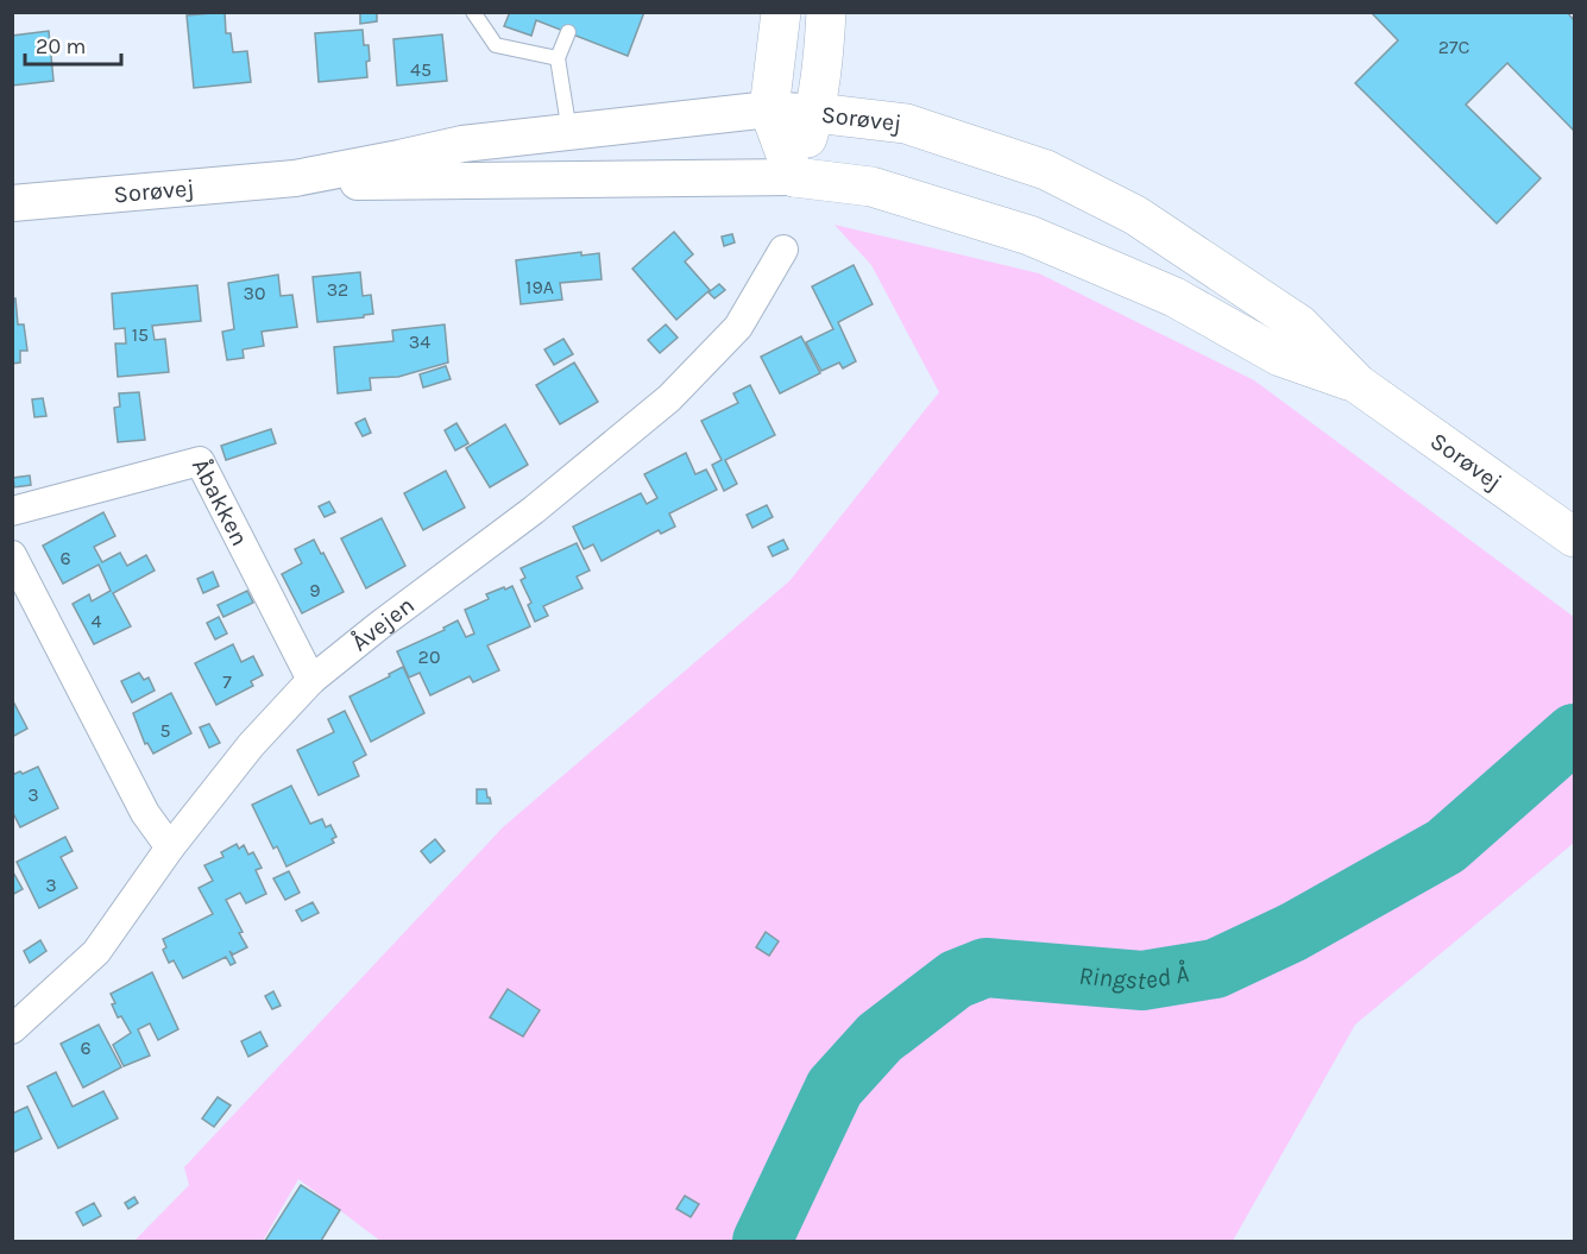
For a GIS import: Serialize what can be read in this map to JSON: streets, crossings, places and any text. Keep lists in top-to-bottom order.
{
  "streets": {
    "main road": ["Sorøvej"],
    "street": ["Åbakken", "Åvejen"]
  },
  "crossings": [
    ["Åbakken", "Åvejen"]
  ],
  "water": ["Ringsted Å"],
  "house_numbers": [
    "27C",
    "45",
    "19A",
    "32",
    "30",
    "15",
    "34",
    "6",
    "9",
    "4",
    "20",
    "7",
    "5",
    "3",
    "3",
    "6"
  ],
  "scale_bar": "20 m"
}
